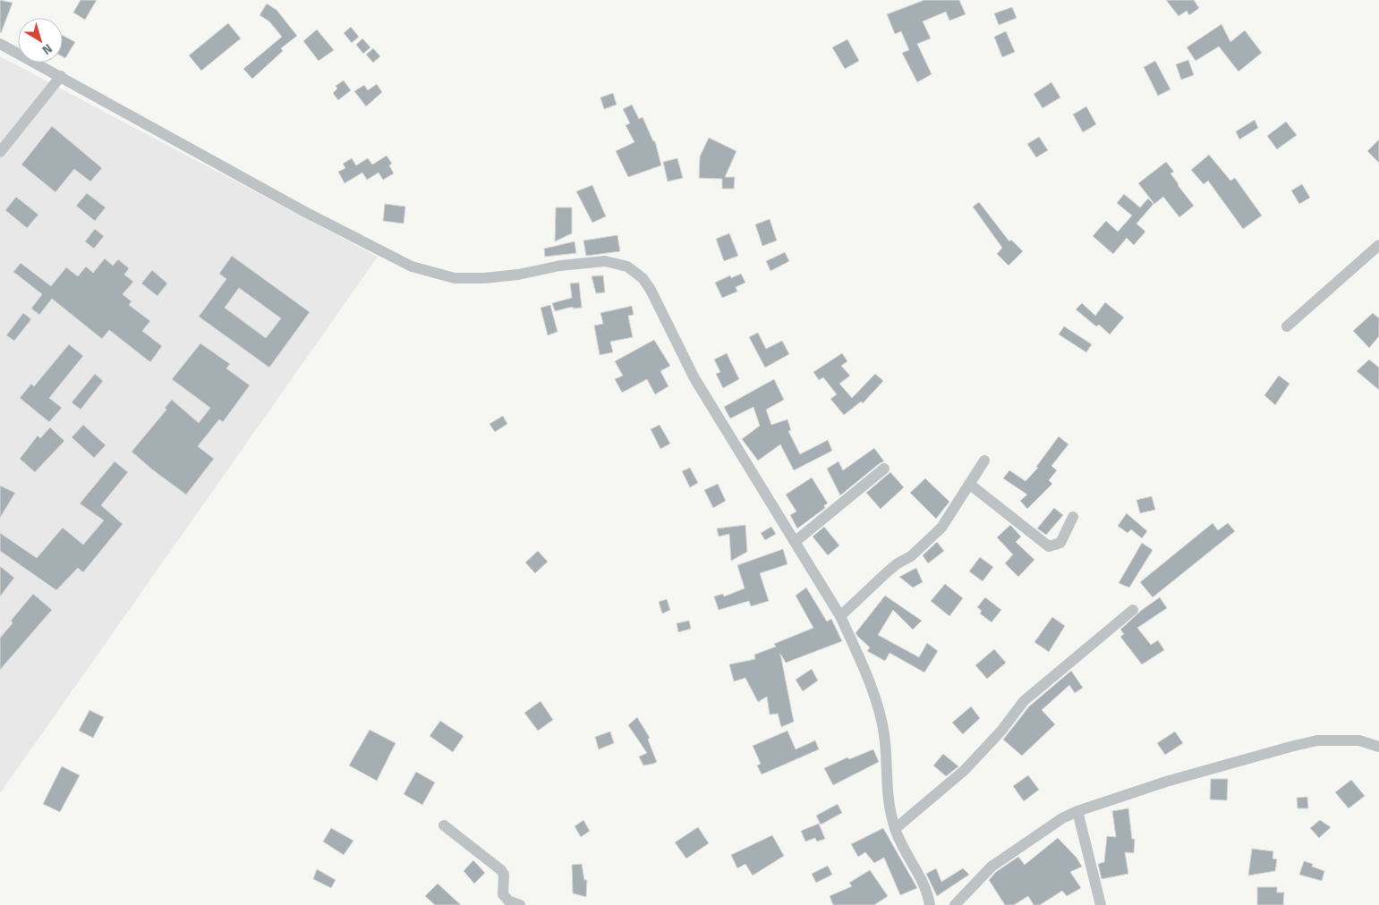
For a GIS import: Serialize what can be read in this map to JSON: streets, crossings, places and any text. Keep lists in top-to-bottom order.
{
  "north": "bottom right"
}
